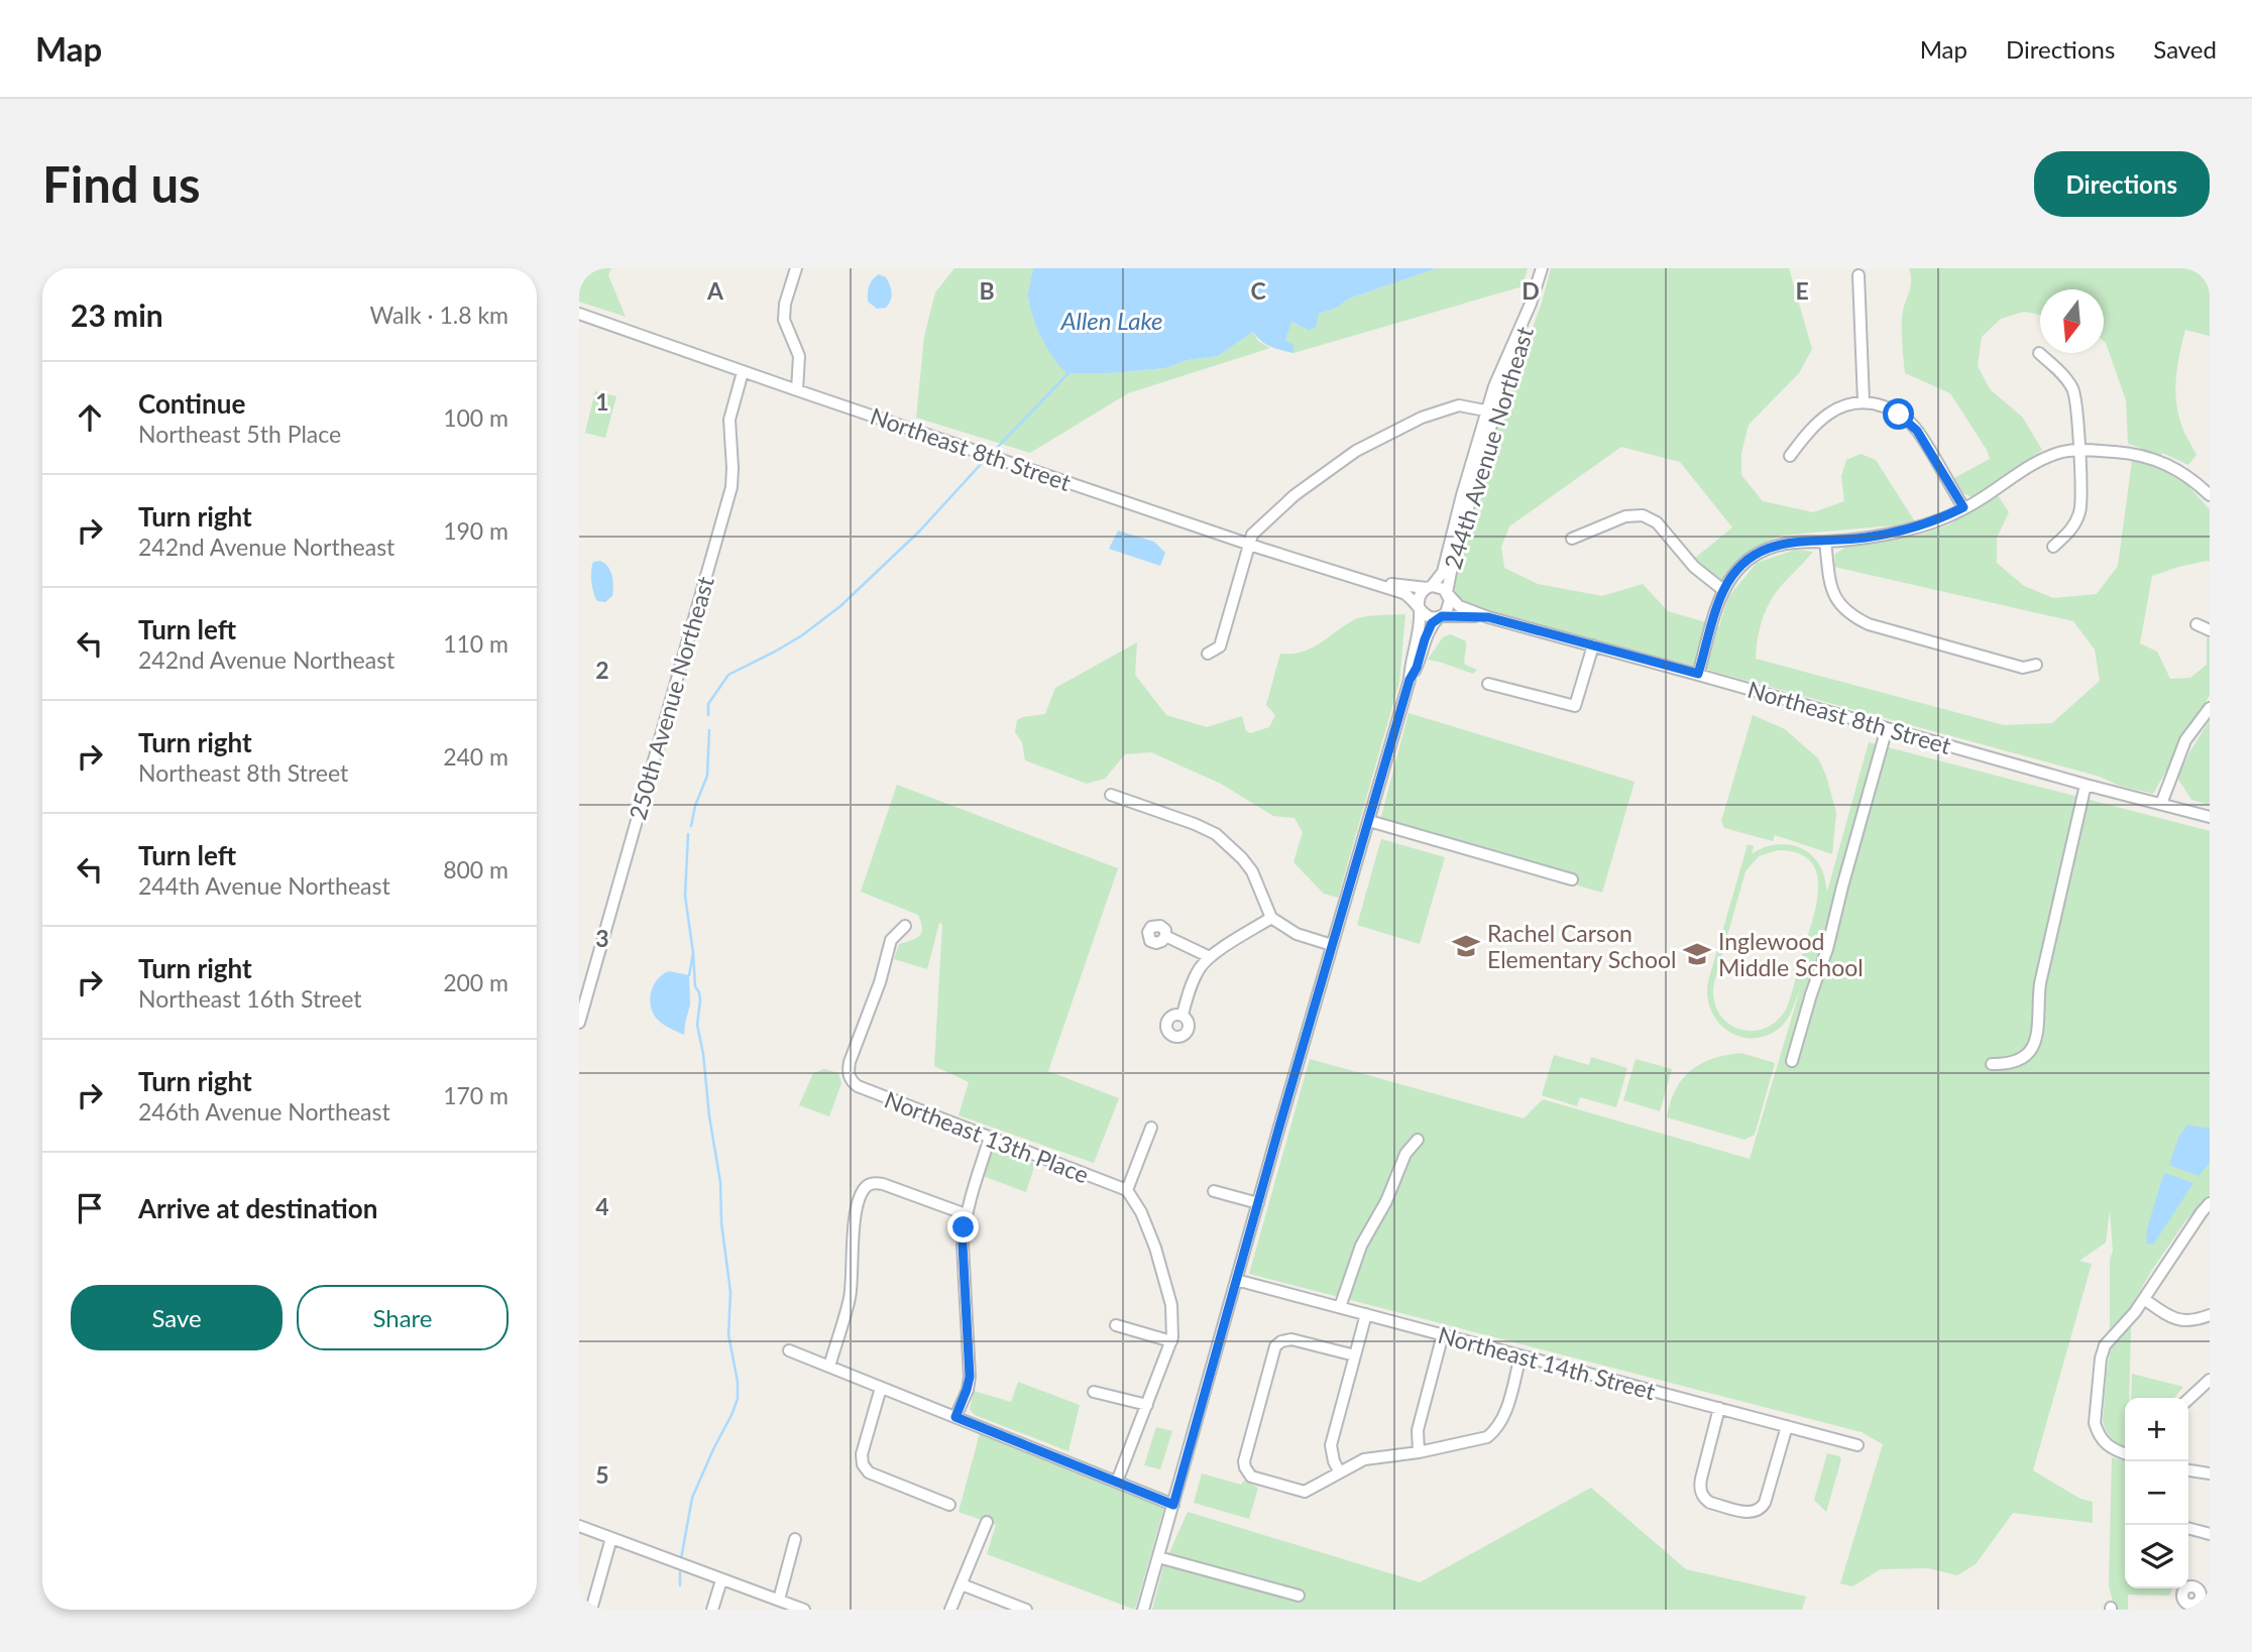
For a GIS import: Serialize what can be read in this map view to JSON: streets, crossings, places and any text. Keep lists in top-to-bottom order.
{
  "streets": {
    "street": [
      "244th Avenue Northeast",
      "Northeast 8th Street",
      "250th Avenue Northeast",
      "Northeast 13th Place",
      "Northeast 14th Street"
    ]
  },
  "crossings": [
    ["244th Avenue Northeast", "Northeast 8th Street"],
    ["Northeast 8th Street", "250th Avenue Northeast"]
  ],
  "water": ["Allen Lake"],
  "places": {
    "school or university": ["Rachel Carson Elementary School", "Inglewood Middle School"]
  },
  "north": "bottom",
  "page": {
    "header": "Map",
    "nav": ["Map", "Directions", "Saved"],
    "buttons": [
      "Directions",
      ["Save", "Share"]
    ],
    "title": "Find us",
    "heading": ["23 min", "Walk · 1.8 km"],
    "list": [
      ["Continue", "Northeast 5th Place", "100 m"],
      ["Turn right", "242nd Avenue Northeast", "190 m"],
      ["Turn left", "242nd Avenue Northeast", "110 m"],
      ["Turn right", "Northeast 8th Street", "240 m"],
      ["Turn left", "244th Avenue Northeast", "800 m"],
      ["Turn right", "Northeast 16th Street", "200 m"],
      ["Turn right", "246th Avenue Northeast", "170 m"],
      "Arrive at destination"
    ],
    "map_buttons": ["+", "−"]
  },
  "grid": {
    "columns": [
      "A",
      "B",
      "C",
      "D",
      "E"
    ],
    "rows": [
      "1",
      "2",
      "3",
      "4",
      "5"
    ]
  }
}
